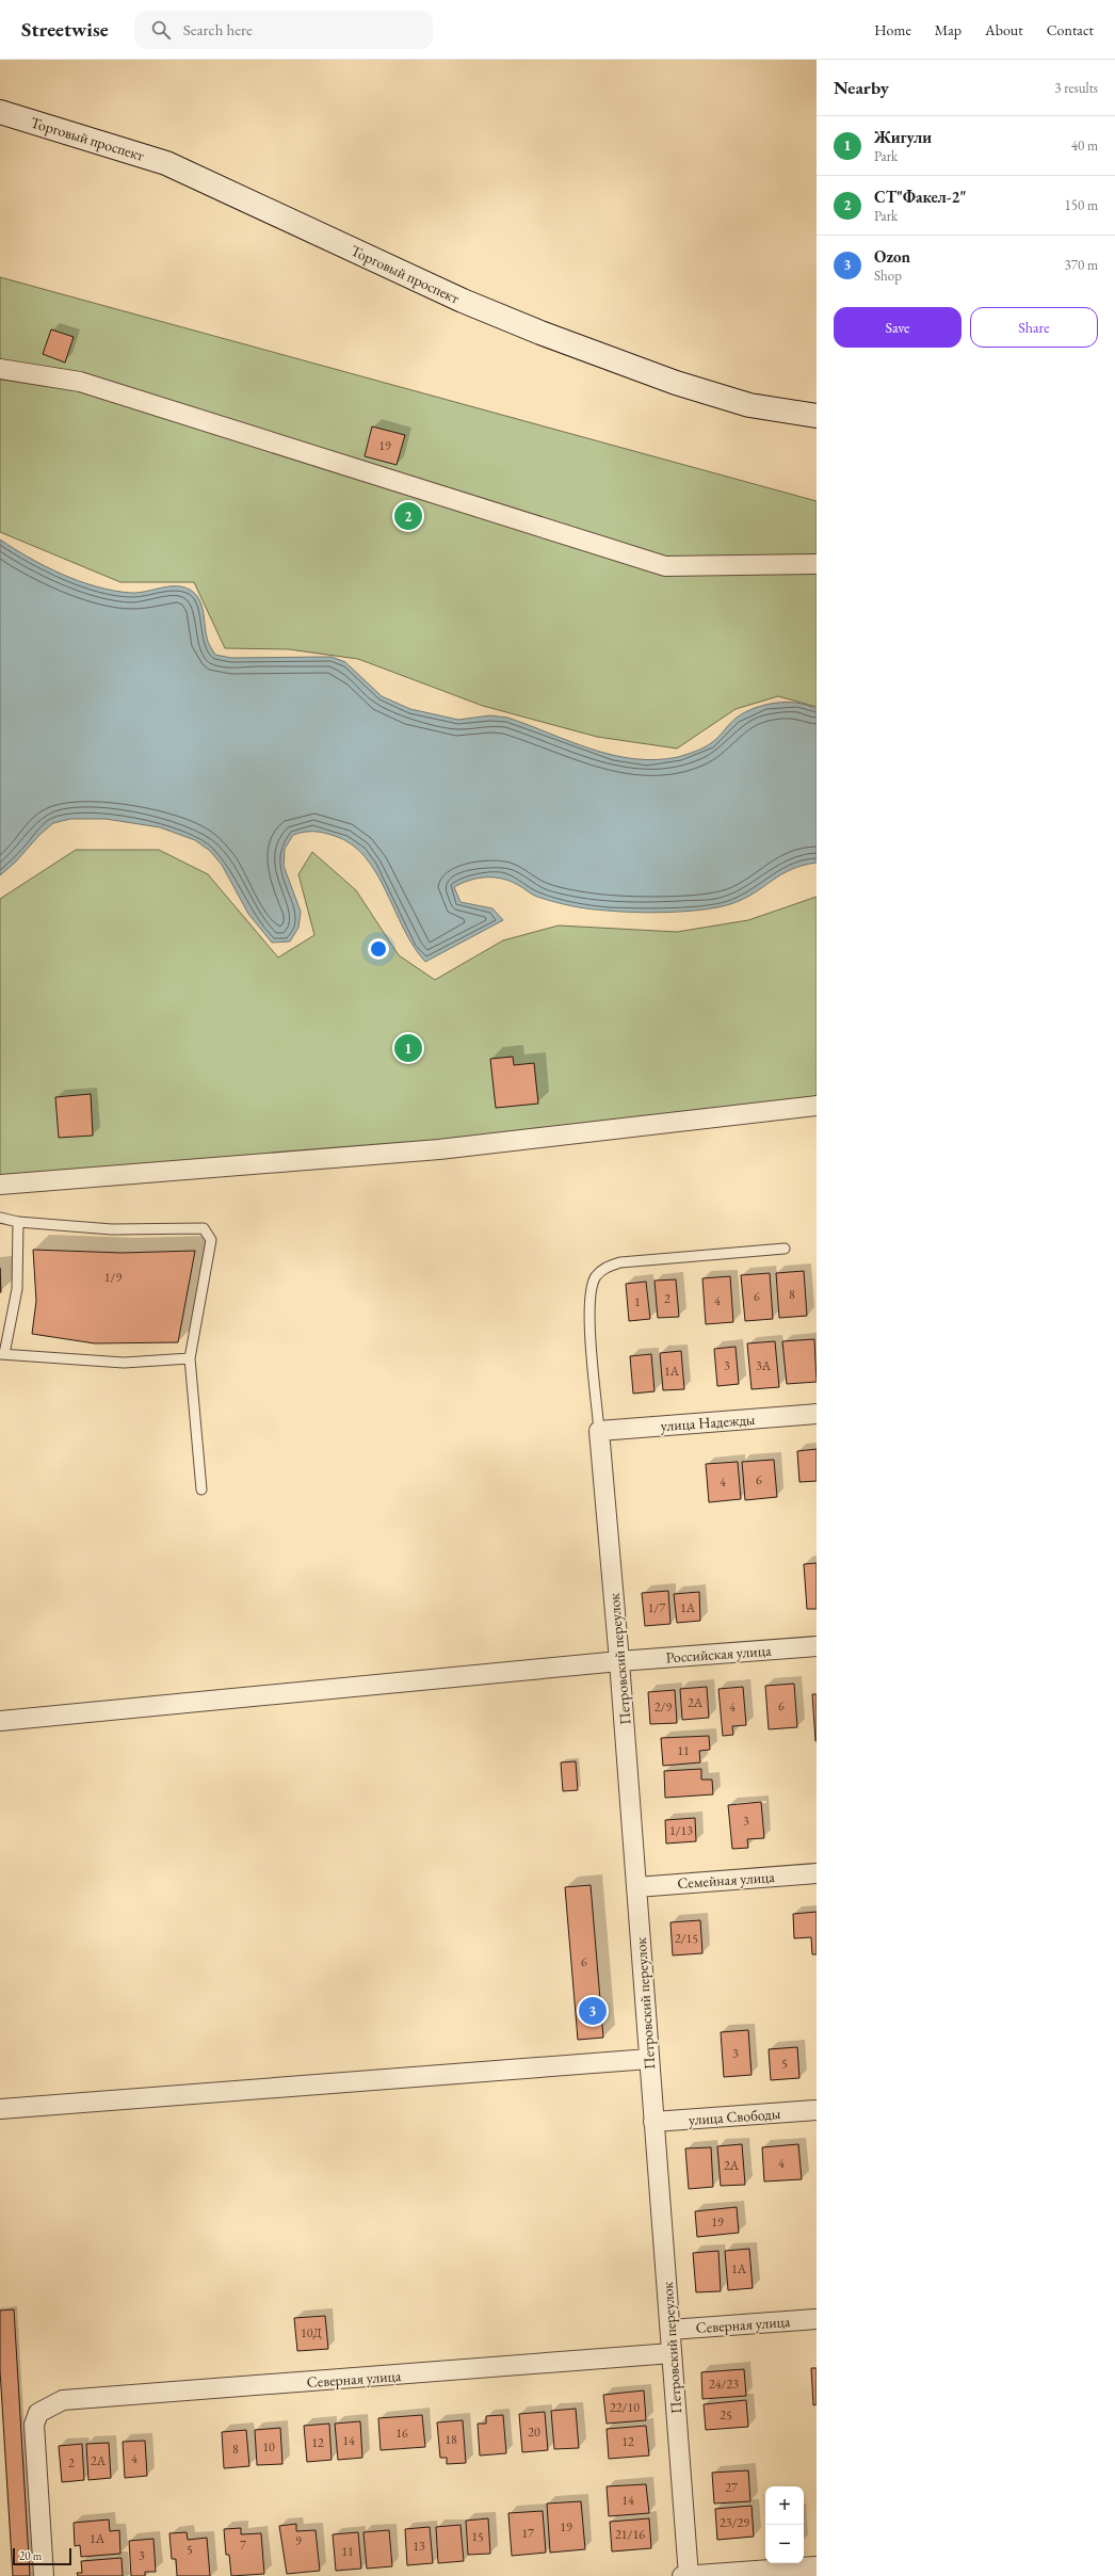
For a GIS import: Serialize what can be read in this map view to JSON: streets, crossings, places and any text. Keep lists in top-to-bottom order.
{
  "streets": {
    "street": [
      "Торговый проспект",
      "улица Надежды",
      "Российская улица",
      "Петровский переулок",
      "Семейная улица",
      "улица Свободы",
      "Северная улица"
    ]
  },
  "crossings": [
    ["улица Надежды", "Петровский переулок"],
    ["Российская улица", "Петровский переулок"],
    ["Петровский переулок", "Семейная улица"],
    ["Петровский переулок", "улица Свободы"],
    ["Петровский переулок", "Северная улица"]
  ],
  "house_numbers": [
    "19",
    "1/9",
    "8",
    "6",
    "2",
    "4",
    "1",
    "3",
    "3А",
    "1А",
    "6",
    "4",
    "1/7",
    "1А",
    "2А",
    "6",
    "2/9",
    "4",
    "11",
    "3",
    "1/13",
    "2/15",
    "6",
    "3",
    "5",
    "4",
    "2А",
    "19",
    "1А",
    "10Д",
    "24/23",
    "22/10",
    "25",
    "20",
    "16",
    "18",
    "14",
    "12",
    "12",
    "10",
    "8",
    "4",
    "2А",
    "2",
    "27",
    "14",
    "23/29",
    "19",
    "17",
    "21/16",
    "15",
    "1А",
    "9",
    "7",
    "13",
    "5",
    "11",
    "3"
  ],
  "scale_bar": "20 m",
  "page": {
    "header": "Streetwise",
    "search": "Search here",
    "nav": [
      "Home",
      "Map",
      "About",
      "Contact"
    ],
    "heading": ["Nearby", "3 results"],
    "list": [
      {
        "mark": "1",
        "name": "Жигули",
        "note": "Park",
        "value": "40 m"
      },
      {
        "mark": "2",
        "name": "СТ\"Факел-2\"",
        "note": "Park",
        "value": "150 m"
      },
      {
        "mark": "3",
        "name": "Ozon",
        "note": "Shop",
        "value": "370 m"
      }
    ],
    "buttons": ["Save", "Share"],
    "pins": ["2", "1", "3"],
    "map_buttons": ["+", "−"],
    "scale": "20 m"
  }
}
